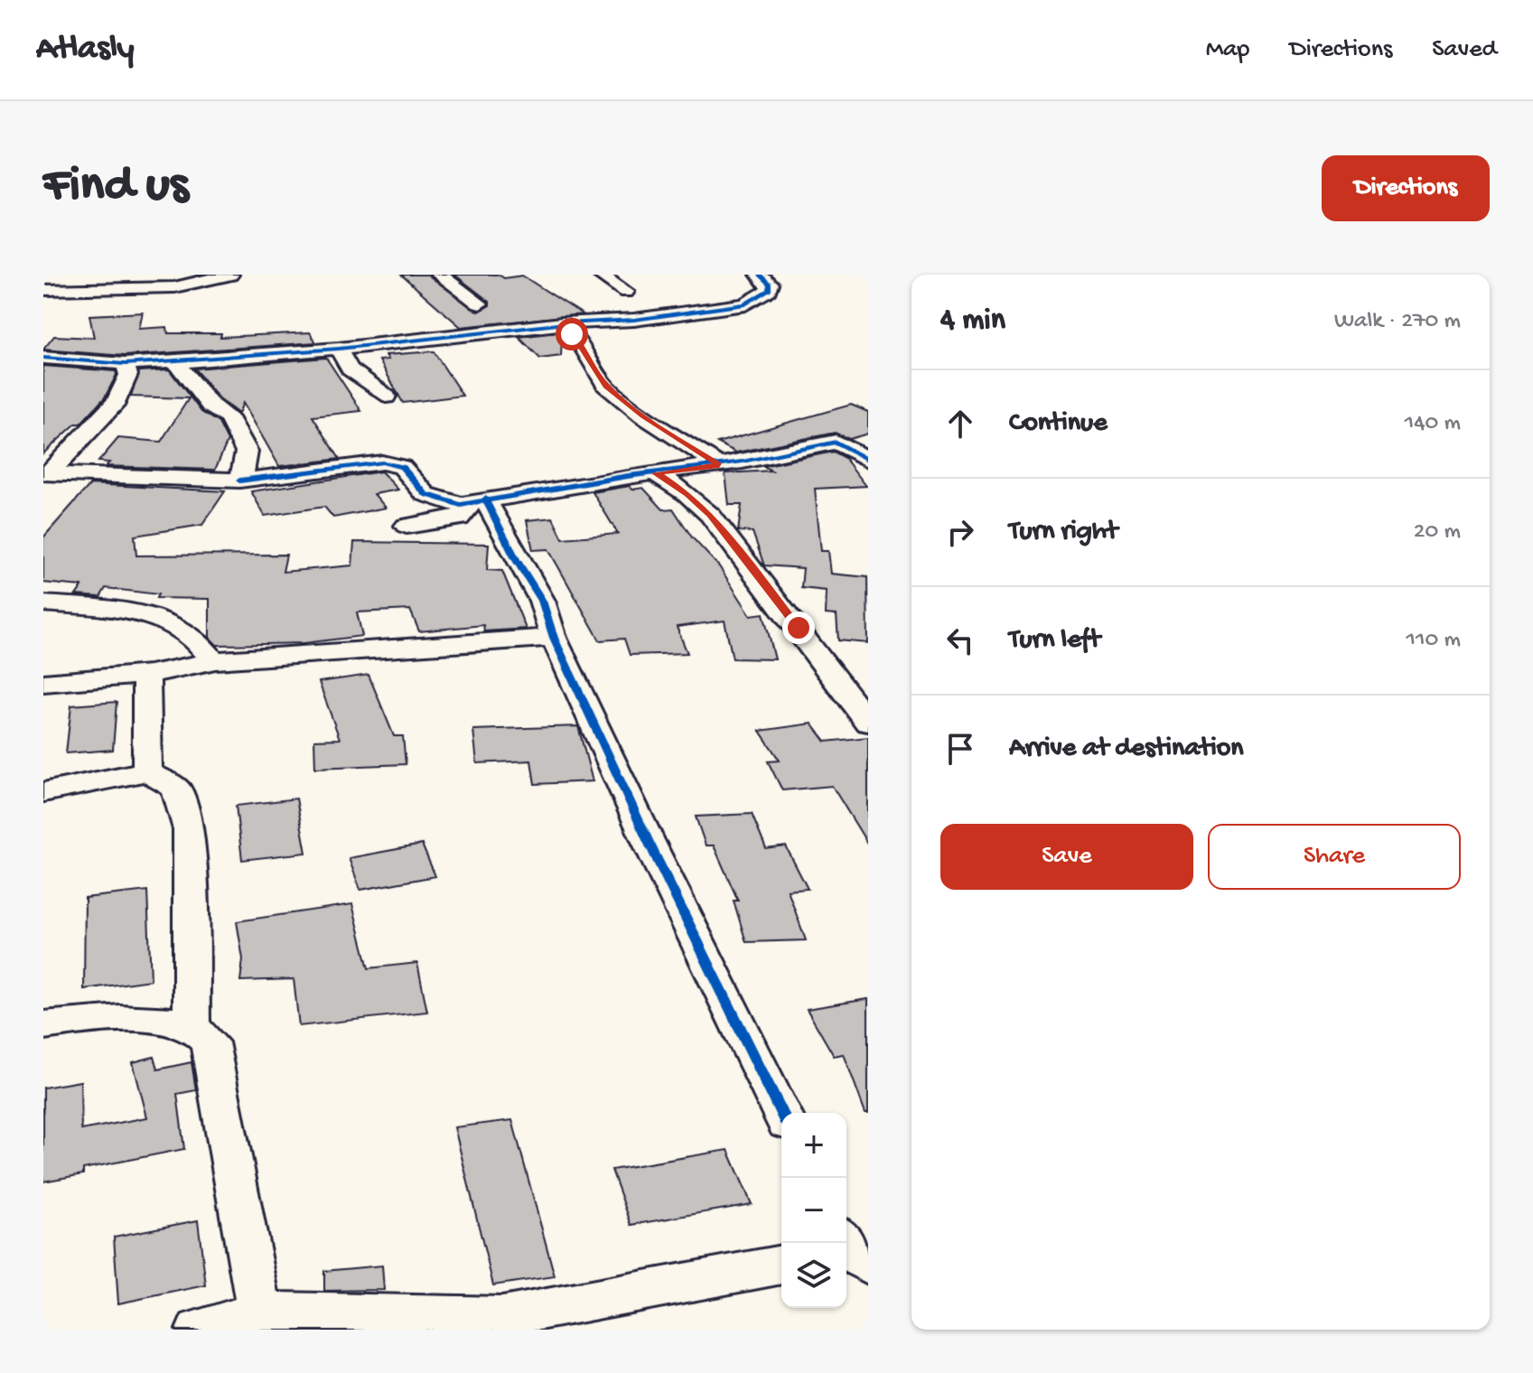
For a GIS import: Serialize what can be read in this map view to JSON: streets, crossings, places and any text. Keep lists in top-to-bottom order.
{
  "page": {
    "header": "Atlasly",
    "nav": ["Map", "Directions", "Saved"],
    "buttons": [
      "Directions",
      ["Save", "Share"]
    ],
    "title": "Find us",
    "heading": ["4 min", "Walk · 270 m"],
    "list": [
      ["Continue", "140 m"],
      ["Turn right", "20 m"],
      ["Turn left", "110 m"],
      "Arrive at destination"
    ],
    "map_buttons": ["+", "−"]
  }
}
